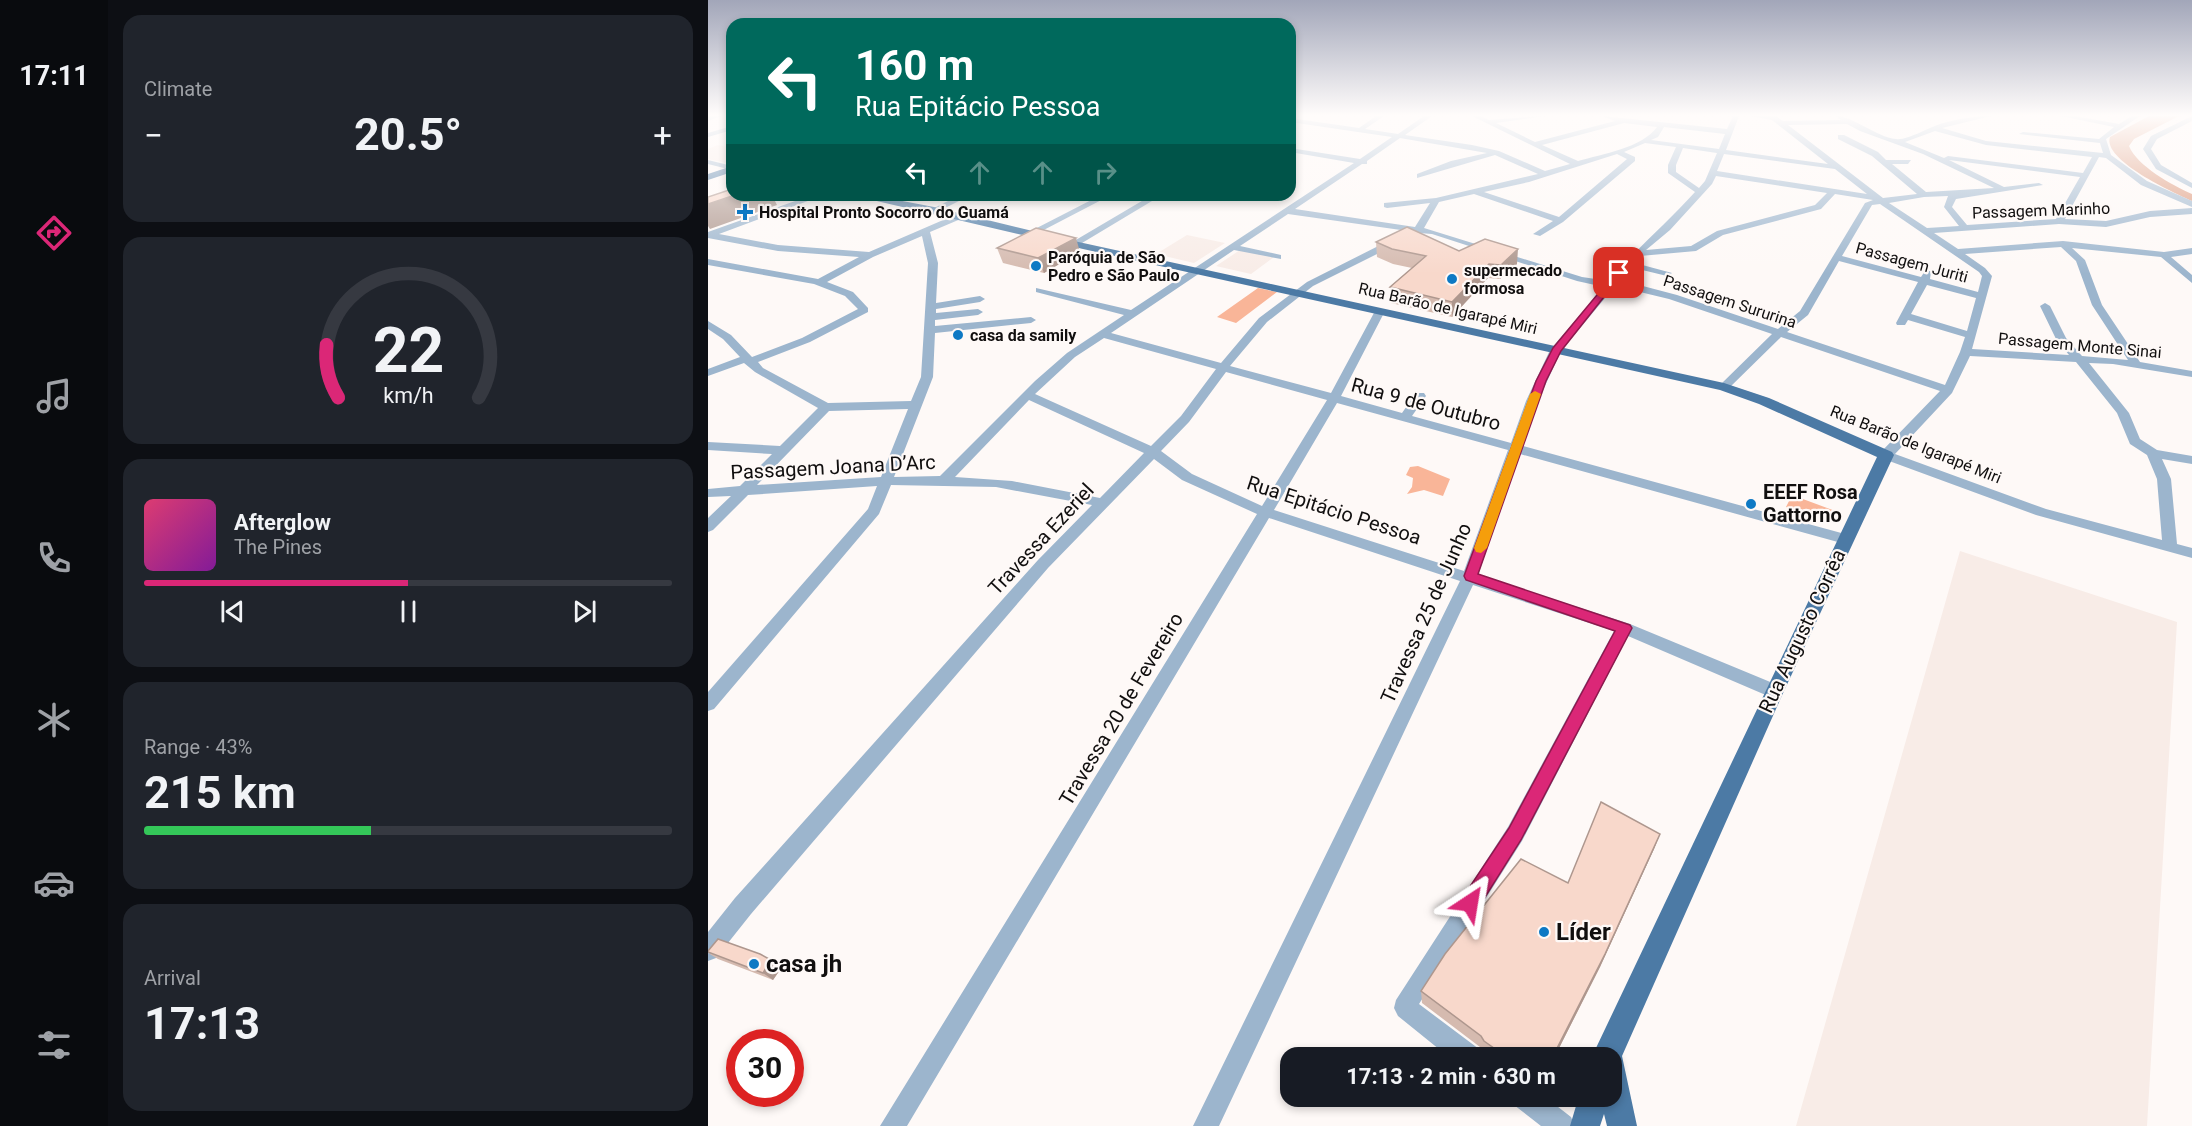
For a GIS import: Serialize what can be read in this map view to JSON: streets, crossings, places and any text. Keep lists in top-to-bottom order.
{
  "streets": {
    "main road": ["Rua Barão de Igarapé Miri", "Rua Augusto Corrêa"],
    "street": [
      "Passagem Marinho",
      "Passagem Juriti",
      "Passagem Sururina",
      "Passagem Monte Sinai",
      "Rua 9 de Outubro",
      "Passagem Joana D’Arc",
      "Rua Epitácio Pessoa",
      "Travessa Ezeriel",
      "Travessa 25 de Junho",
      "Travessa 20 de Fevereiro"
    ]
  },
  "crossings": [
    ["Passagem Marinho", "Rua Augusto Corrêa"],
    ["Passagem Juriti", "Rua Augusto Corrêa"],
    ["Passagem Sururina", "Travessa Ezeriel"],
    ["Passagem Sururina", "Travessa 25 de Junho"],
    ["Passagem Sururina", "Rua Augusto Corrêa"],
    ["Rua Barão de Igarapé Miri", "Travessa Ezeriel"],
    ["Rua Barão de Igarapé Miri", "Travessa 25 de Junho"],
    ["Rua Barão de Igarapé Miri", "Rua Augusto Corrêa"],
    ["Rua Barão de Igarapé Miri", "Travessa 20 de Fevereiro"],
    ["Passagem Monte Sinai", "Rua Augusto Corrêa"],
    ["Rua 9 de Outubro", "Travessa Ezeriel"],
    ["Rua 9 de Outubro", "Travessa 25 de Junho"],
    ["Rua 9 de Outubro", "Rua Augusto Corrêa"],
    ["Rua 9 de Outubro", "Travessa 20 de Fevereiro"],
    ["Passagem Joana D’Arc", "Travessa Ezeriel"],
    ["Rua Epitácio Pessoa", "Travessa Ezeriel"],
    ["Rua Epitácio Pessoa", "Travessa 25 de Junho"],
    ["Rua Epitácio Pessoa", "Rua Augusto Corrêa"],
    ["Rua Epitácio Pessoa", "Travessa 20 de Fevereiro"]
  ],
  "places": {
    "health": ["Hospital Pronto Socorro do Guamá"],
    "other": [
      "Paróquia de São Pedro e São Paulo",
      "supermecado formosa",
      "casa da samily",
      "EEEF Rosa Gattorno",
      "Líder",
      "casa jh"
    ]
  },
  "page": {
    "tabs": "17:11",
    "tile": [
      "Climate",
      ["Range · 43%", "215 km"],
      ["Arrival", "17:13"]
    ],
    "turn": ["160 m", "Rua Epitácio Pessoa"],
    "heat": ["−", "20.5°", "+"],
    "song": ["Afterglow", "The Pines"],
    "limit": "30",
    "trip": "17:13 · 2 min · 630 m",
    "gauge": ["22", "km/h"]
  }
}
